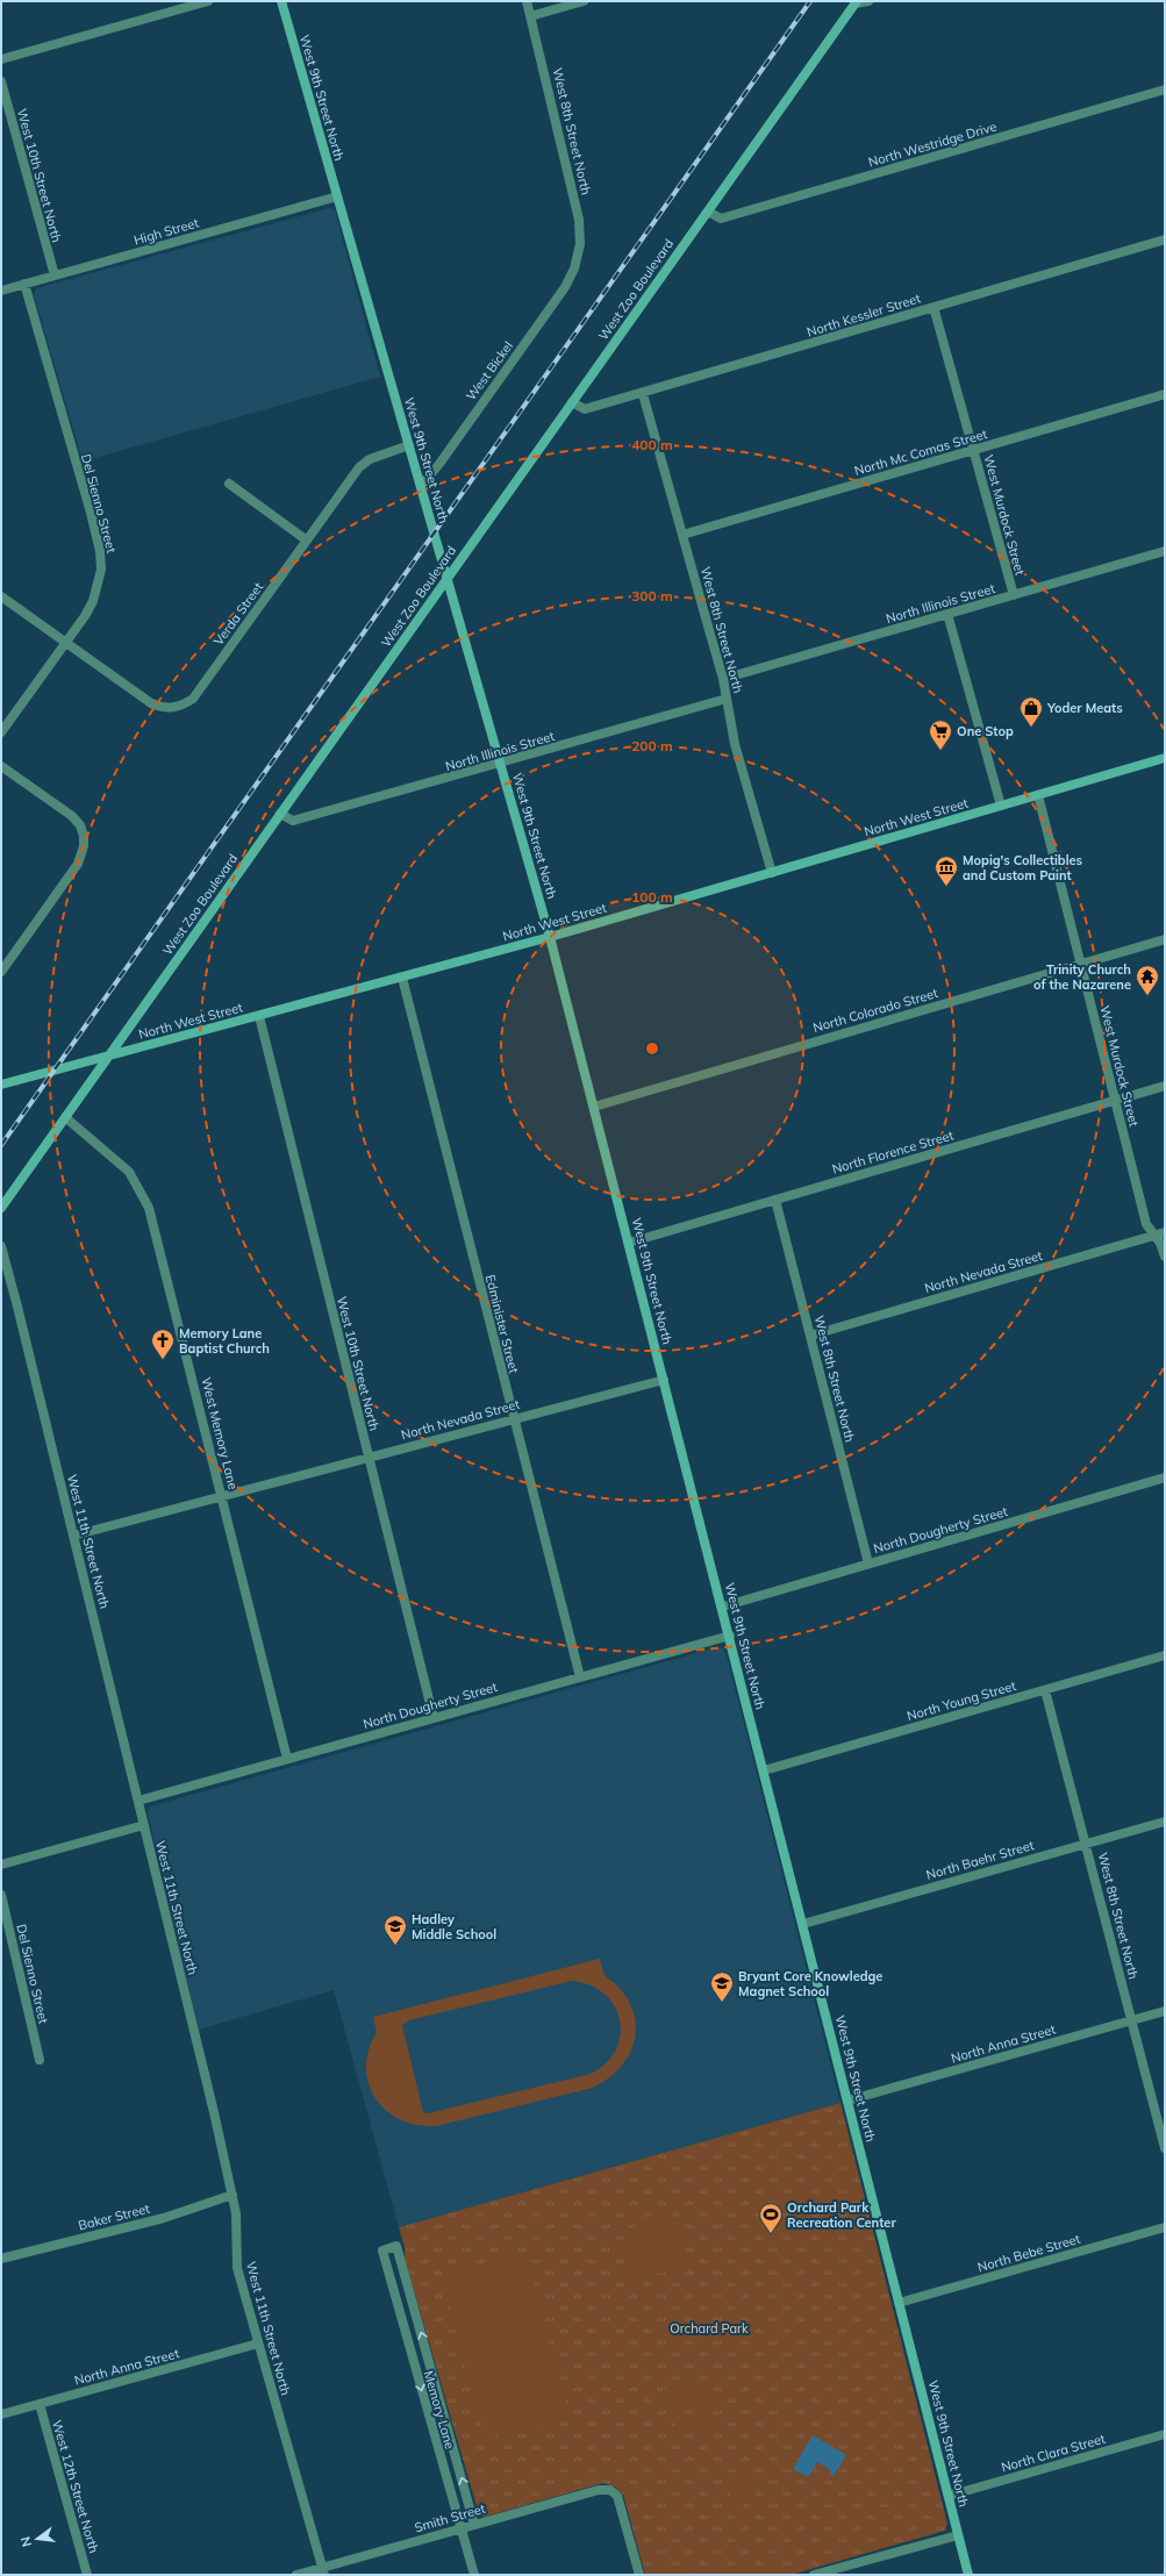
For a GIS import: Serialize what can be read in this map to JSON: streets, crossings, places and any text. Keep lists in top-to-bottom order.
{
  "streets": {
    "main road": ["West 9th Street North", "West Zoo Boulevard", "North West Street"],
    "street": [
      "West 8th Street North",
      "North Westridge Drive",
      "West 10th Street North",
      "High Street",
      "North Kessler Street",
      "West Bickel",
      "North Mc Comas Street",
      "Del Sienno Street",
      "West Murdock Street",
      "North Illinois Street",
      "Verda Street",
      "North Colorado Street",
      "North Florence Street",
      "North Nevada Street",
      "Edminister Street",
      "West Memory Lane",
      "North Dougherty Street",
      "West 11th Street North",
      "North Young Street",
      "North Baehr Street",
      "North Anna Street",
      "Baker Street",
      "North Bebe Street",
      "Memory Lane",
      "North Clara Street",
      "West 12th Street North",
      "Smith Street"
    ]
  },
  "crossings": [
    ["West 9th Street North", "High Street"],
    ["West 9th Street North", "West Zoo Boulevard"],
    ["West 9th Street North", "West Bickel"],
    ["West 9th Street North", "North Illinois Street"],
    ["West 9th Street North", "Verda Street"],
    ["West 9th Street North", "North West Street"],
    ["West 9th Street North", "North Colorado Street"],
    ["West 9th Street North", "North Florence Street"],
    ["West 9th Street North", "North Nevada Street"],
    ["West 9th Street North", "North Dougherty Street"],
    ["West 9th Street North", "North Young Street"],
    ["West 9th Street North", "North Baehr Street"],
    ["West 9th Street North", "North Anna Street"],
    ["West 9th Street North", "North Bebe Street"],
    ["West 9th Street North", "North Clara Street"],
    ["West 8th Street North", "North Kessler Street"],
    ["West 8th Street North", "West Bickel"],
    ["West 8th Street North", "North Mc Comas Street"],
    ["West 8th Street North", "North Illinois Street"],
    ["West 8th Street North", "North West Street"],
    ["West 8th Street North", "North Florence Street"],
    ["West 8th Street North", "North Nevada Street"],
    ["West 8th Street North", "North Dougherty Street"],
    ["West 8th Street North", "North Young Street"],
    ["West 8th Street North", "North Baehr Street"],
    ["West 8th Street North", "North Anna Street"],
    ["North Westridge Drive", "West Zoo Boulevard"],
    ["West 10th Street North", "High Street"],
    ["West 10th Street North", "North West Street"],
    ["West 10th Street North", "North Nevada Street"],
    ["West 10th Street North", "North Dougherty Street"],
    ["High Street", "Del Sienno Street"],
    ["West Zoo Boulevard", "North Kessler Street"],
    ["West Zoo Boulevard", "North Illinois Street"],
    ["West Zoo Boulevard", "North West Street"],
    ["West Zoo Boulevard", "West Memory Lane"],
    ["North Kessler Street", "West Murdock Street"],
    ["North Mc Comas Street", "West Murdock Street"],
    ["Del Sienno Street", "Verda Street"],
    ["West Murdock Street", "North Illinois Street"],
    ["West Murdock Street", "North West Street"],
    ["West Murdock Street", "North Colorado Street"],
    ["West Murdock Street", "North Florence Street"],
    ["West Murdock Street", "North Nevada Street"],
    ["North West Street", "Edminister Street"],
    ["North Nevada Street", "Edminister Street"],
    ["North Nevada Street", "West Memory Lane"],
    ["North Nevada Street", "West 11th Street North"],
    ["Edminister Street", "North Dougherty Street"],
    ["West Memory Lane", "North Dougherty Street"],
    ["North Dougherty Street", "West 11th Street North"],
    ["West 11th Street North", "North Anna Street"],
    ["West 11th Street North", "Baker Street"],
    ["West 11th Street North", "Smith Street"],
    ["North Anna Street", "West 12th Street North"],
    ["Memory Lane", "Smith Street"]
  ],
  "parks": ["Orchard Park"],
  "places": {
    "shop": ["Yoder Meats"],
    "supermarket": ["One Stop"],
    "museum": ["Mopig's Collectibles and Custom Paint"],
    "temple": ["Trinity Church of the Nazarene"],
    "church": ["Memory Lane Baptist Church"],
    "school or university": ["Hadley Middle School", "Bryant Core Knowledge Magnet School"],
    "sports": ["Orchard Park Recreation Center"]
  },
  "north": "left",
  "rings": [
    "400 m",
    "300 m",
    "200 m",
    "100 m"
  ]
}
